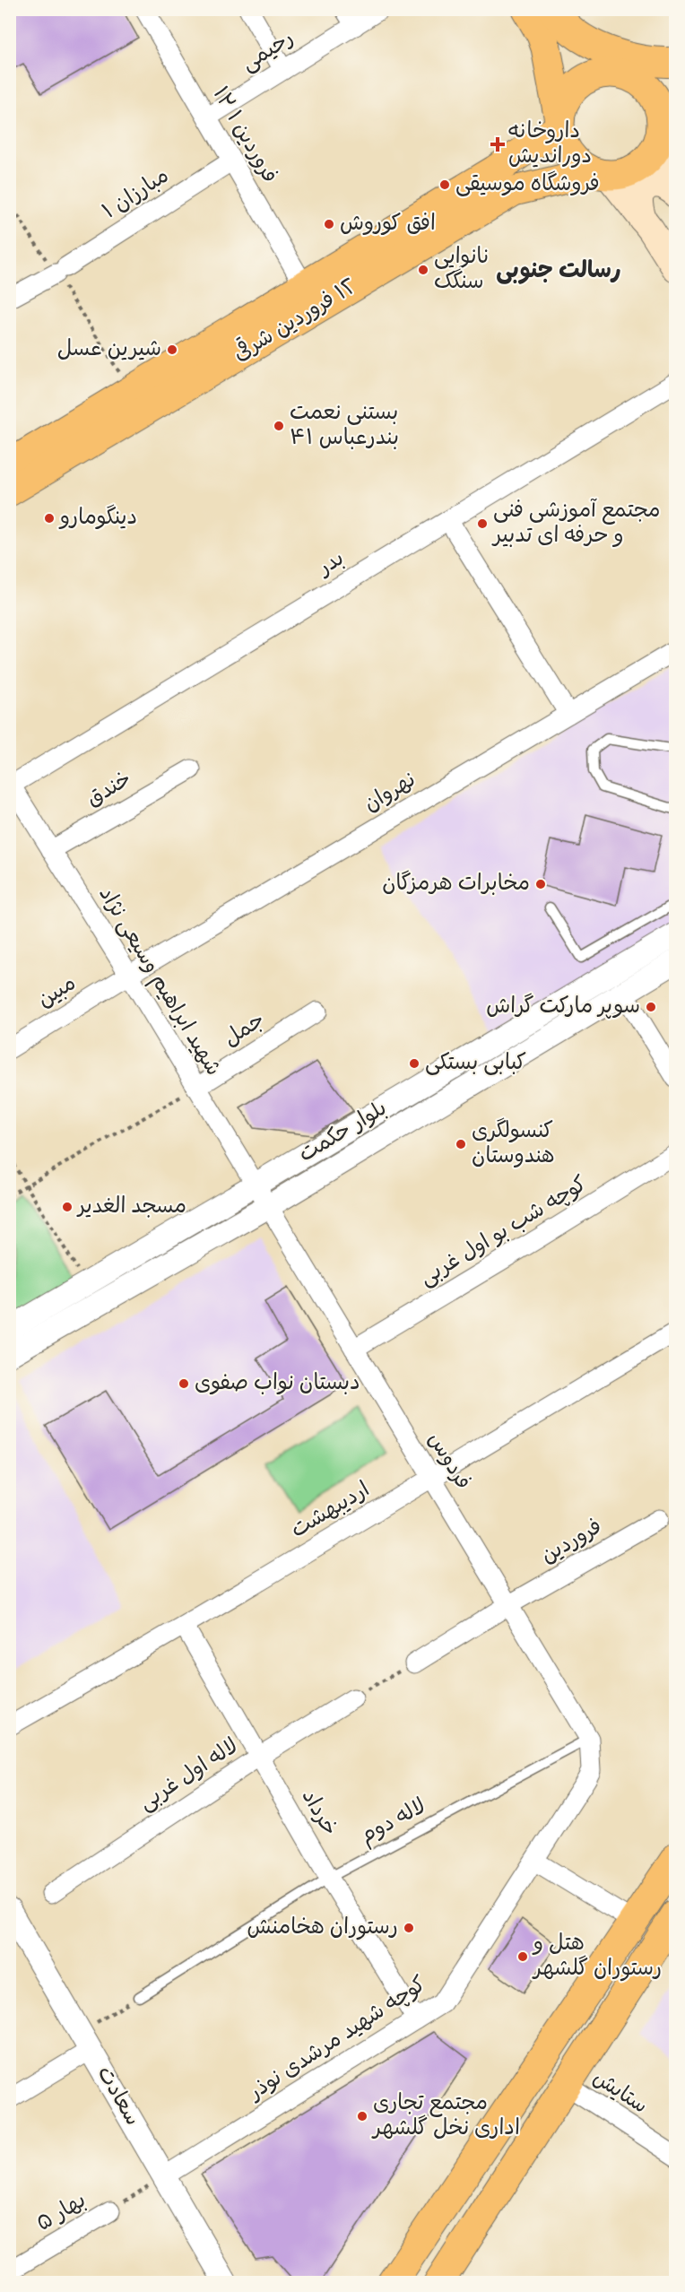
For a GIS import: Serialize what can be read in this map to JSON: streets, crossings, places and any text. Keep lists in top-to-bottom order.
{
  "streets": {
    "main road": ["١٢ فروردین شرقی"],
    "street": [
      "رحیمی",
      "۱۲ فروردین ۱",
      "مبارزان ۱",
      "بدر",
      "خندق",
      "نهروان",
      "شهید ابراهیم وسیعی نژاد",
      "مبین",
      "جمل",
      "بلوار حکمت",
      "کوچه شب بو اول غربی",
      "فردوس",
      "اردیبهشت",
      "فروردین",
      "لاله اول غربی",
      "خرداد",
      "کوچه شهید مرشدی نوذر",
      "ستایش",
      "سعادت",
      "بهار ۵"
    ],
    "lane": ["لاله دوم"]
  },
  "crossings": [
    ["رحیمی", "۱۲ فروردین ۱"],
    ["۱۲ فروردین ۱", "مبارزان ۱"],
    ["۱۲ فروردین ۱", "١٢ فروردین شرقی"],
    ["بدر", "شهید ابراهیم وسیعی نژاد"],
    ["خندق", "شهید ابراهیم وسیعی نژاد"],
    ["نهروان", "شهید ابراهیم وسیعی نژاد"],
    ["نهروان", "مبین"],
    ["شهید ابراهیم وسیعی نژاد", "مبین"],
    ["شهید ابراهیم وسیعی نژاد", "جمل"],
    ["شهید ابراهیم وسیعی نژاد", "بلوار حکمت"],
    ["شهید ابراهیم وسیعی نژاد", "فردوس"],
    ["بلوار حکمت", "فردوس"],
    ["کوچه شب بو اول غربی", "فردوس"],
    ["فردوس", "اردیبهشت"],
    ["فردوس", "فروردین"],
    ["فردوس", "لاله دوم"],
    ["فردوس", "کوچه شهید مرشدی نوذر"],
    ["اردیبهشت", "خرداد"],
    ["لاله اول غربی", "خرداد"],
    ["خرداد", "لاله دوم"],
    ["خرداد", "کوچه شهید مرشدی نوذر"],
    ["لاله دوم", "کوچه شهید مرشدی نوذر"],
    ["کوچه شهید مرشدی نوذر", "سعادت"]
  ],
  "districts": ["رسالت جنوبی"],
  "places": {
    "health": ["داروخانه دوراندیش"],
    "other": [
      "فروشگاه موسیقی",
      "افق کوروش",
      "نانوایی سنگک",
      "شیرین عسل",
      "بستنی نعمت بندرعباس ۴۱",
      "دینگومارو",
      "مجتمع آموزشی فنی و حرفه ای تدبیر",
      "مخابرات هرمزگان",
      "سوپر مارکت گراش",
      "کبابی بستکی",
      "کنسولگری هندوستان",
      "مسجد الغدیر",
      "دبستان نواب صفوی",
      "رستوران هخامنش",
      "هتل و رستوران گلشهر",
      "مجتمع تجاری اداری نخل گلشهر"
    ]
  }
}
